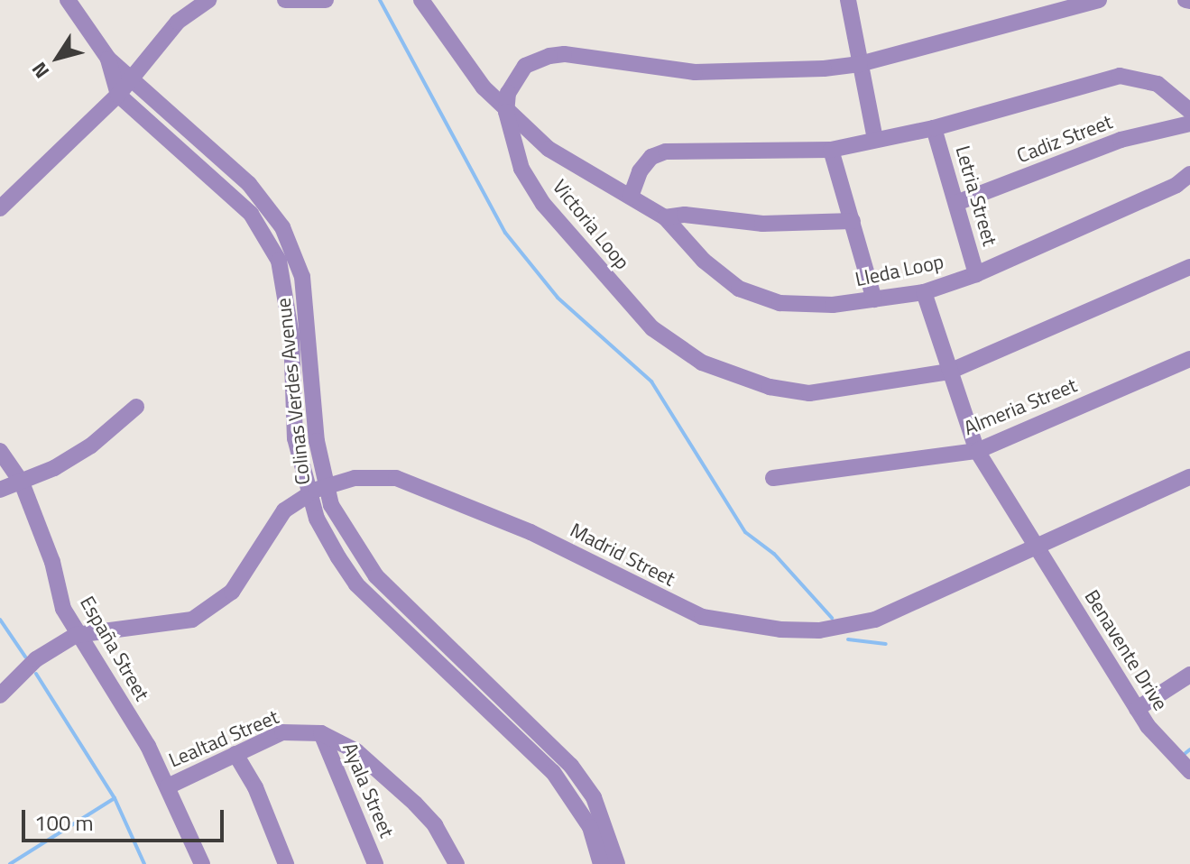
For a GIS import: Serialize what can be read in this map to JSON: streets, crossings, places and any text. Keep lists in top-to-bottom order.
{
  "streets": {
    "street": [
      "Cadiz Street",
      "Letria Street",
      "Victoria Loop",
      "Lleda Loop",
      "Colinas Verdes Avenue",
      "Almeria Street",
      "Madrid Street",
      "España Street",
      "Benavente Drive",
      "Lealtad Street",
      "Ayala Street"
    ]
  },
  "crossings": [
    ["Cadiz Street", "Letria Street"],
    ["Letria Street", "Lleda Loop"],
    ["Victoria Loop", "Lleda Loop"],
    ["Victoria Loop", "Benavente Drive"],
    ["Lleda Loop", "Benavente Drive"],
    ["Colinas Verdes Avenue", "Madrid Street"],
    ["Almeria Street", "Benavente Drive"],
    ["Madrid Street", "España Street"],
    ["Madrid Street", "Benavente Drive"],
    ["España Street", "Lealtad Street"],
    ["Lealtad Street", "Ayala Street"]
  ],
  "scale_bar": "100 m",
  "north": "bottom left"
}
